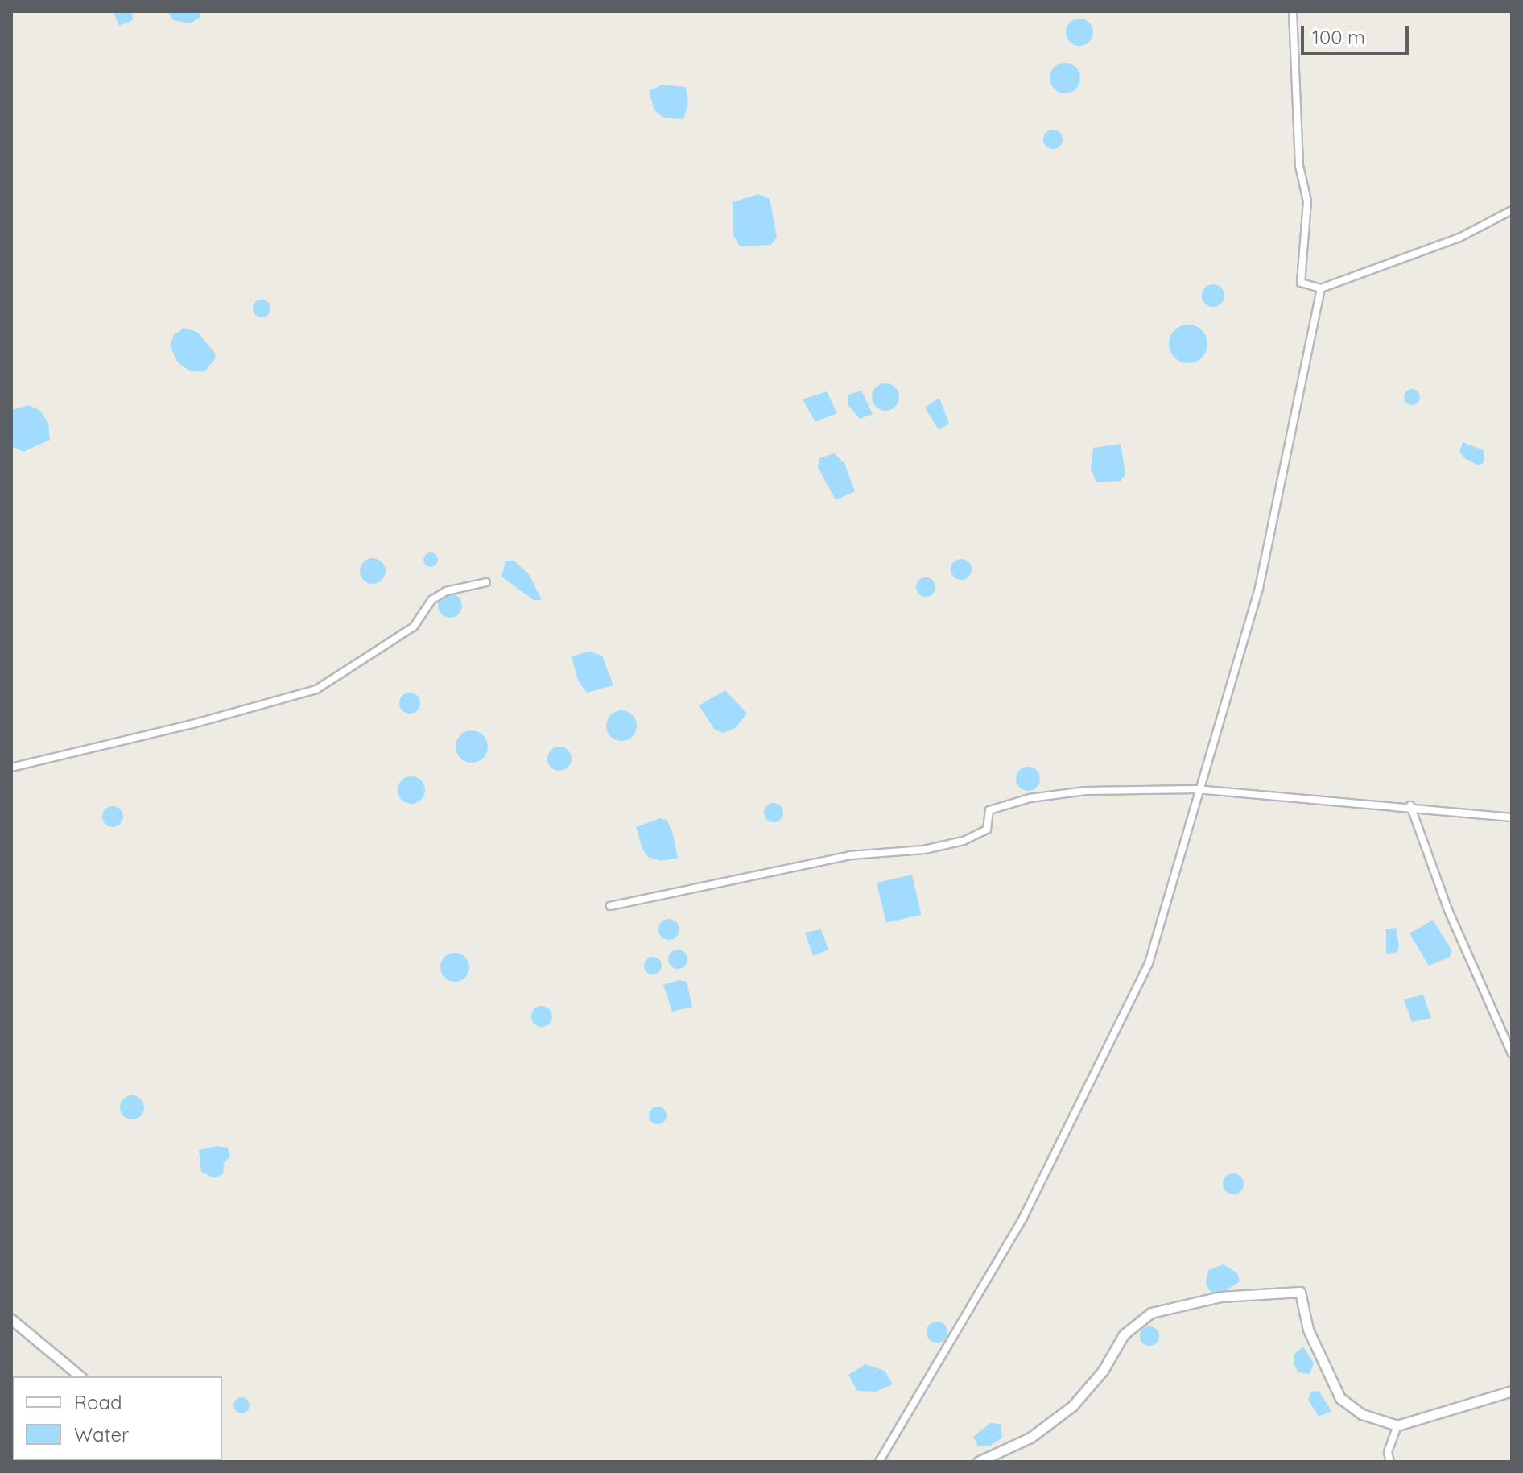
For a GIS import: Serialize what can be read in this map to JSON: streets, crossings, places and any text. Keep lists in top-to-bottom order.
{
  "legend": ["Road", "Water"],
  "scale_bar": "100 m"
}
